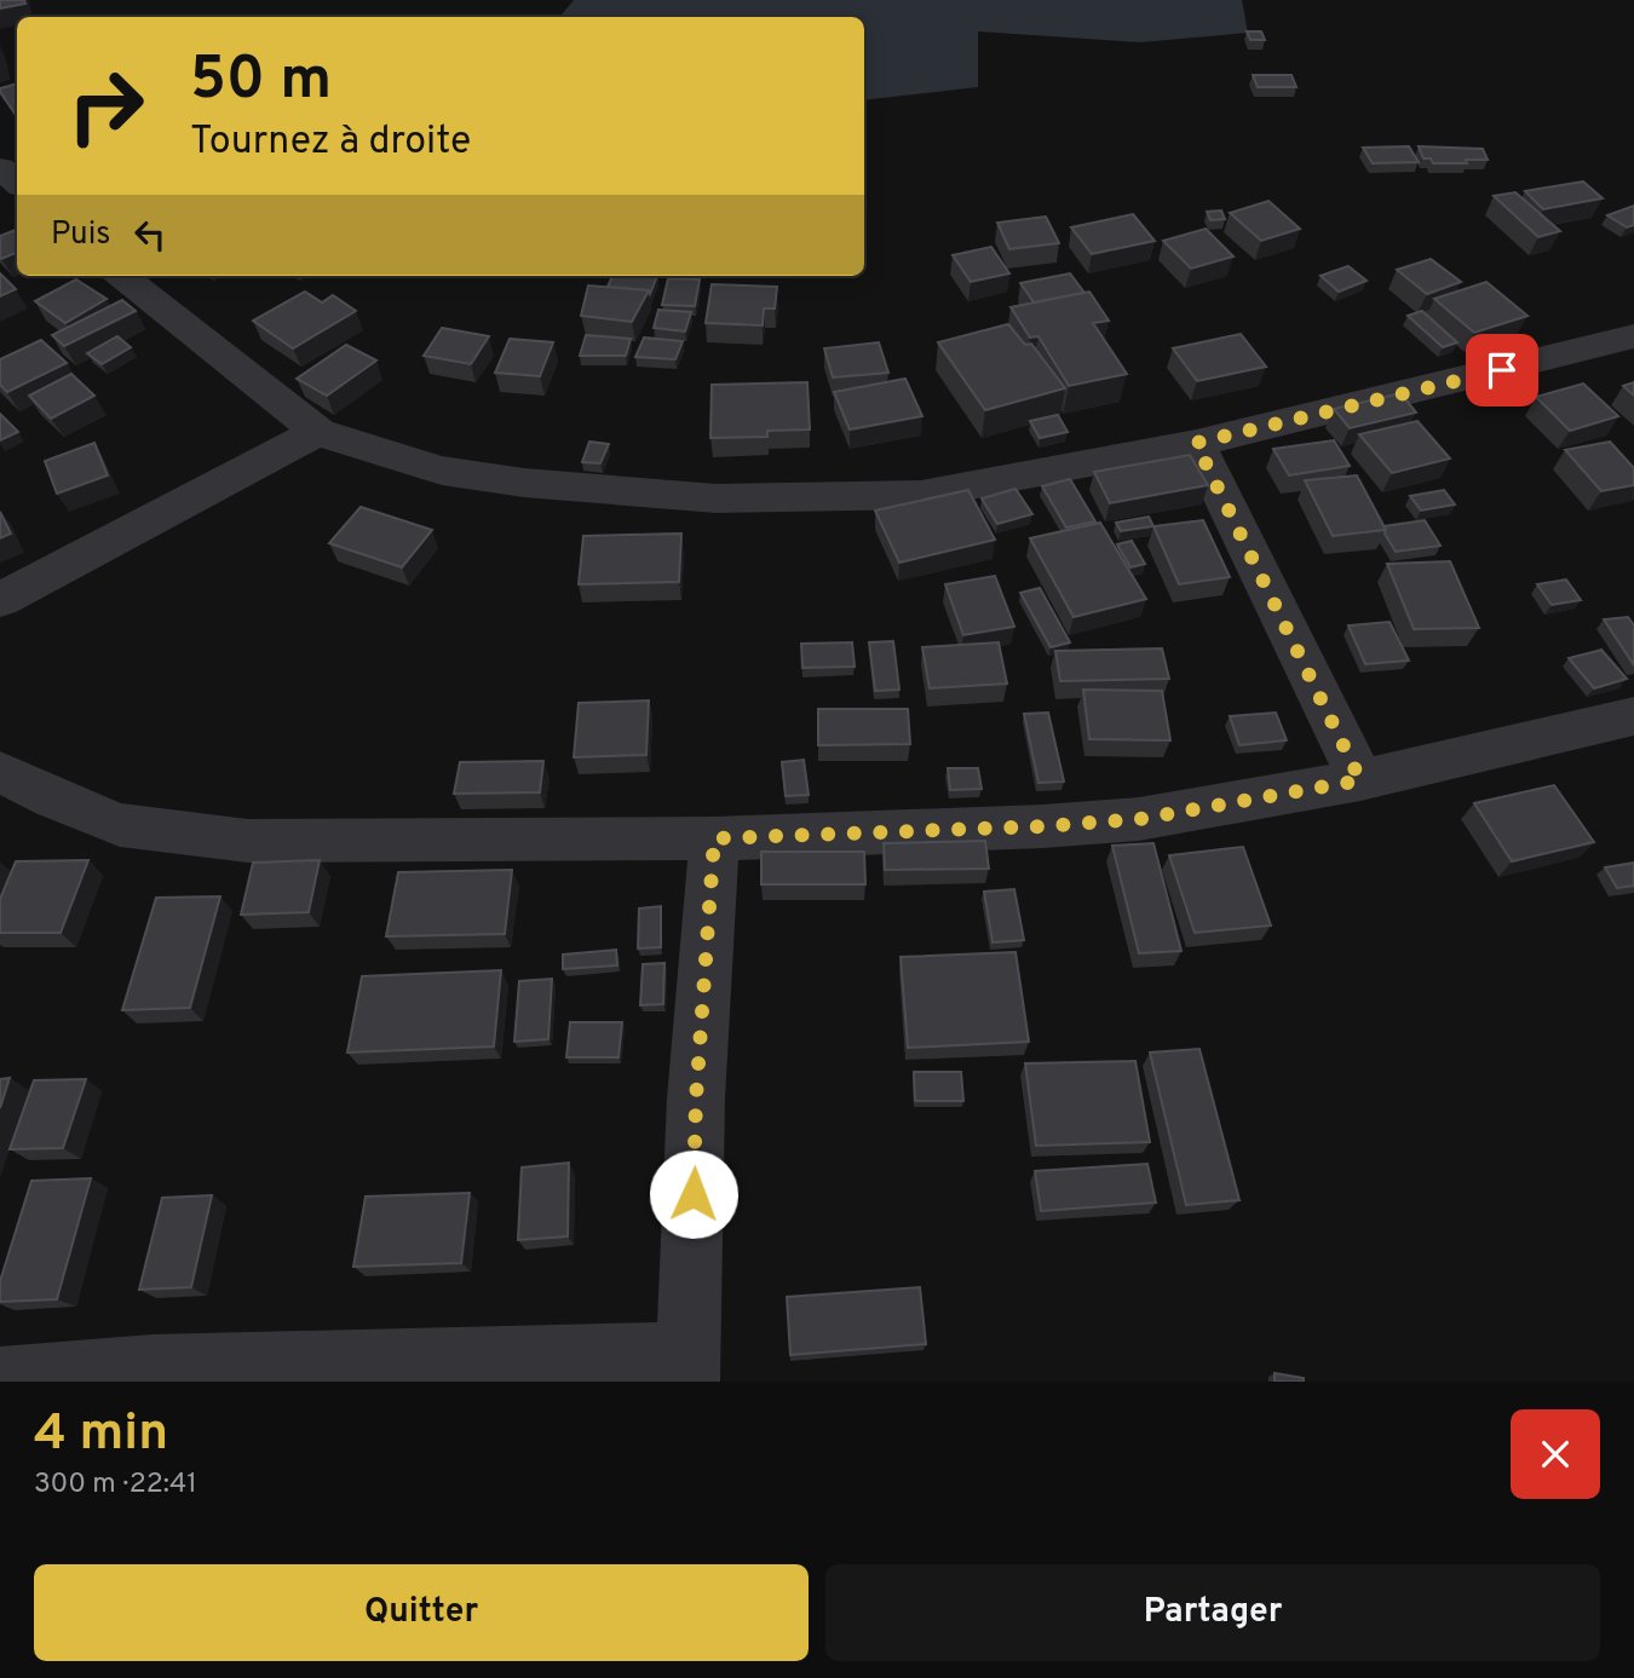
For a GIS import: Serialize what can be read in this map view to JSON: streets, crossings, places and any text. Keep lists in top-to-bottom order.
{
  "page": {
    "turn": ["50 m", "Tournez à droite"],
    "then": "Puis",
    "heading": ["4 min", "300 m · 22:41"],
    "buttons": ["Quitter", "Partager"]
  }
}
